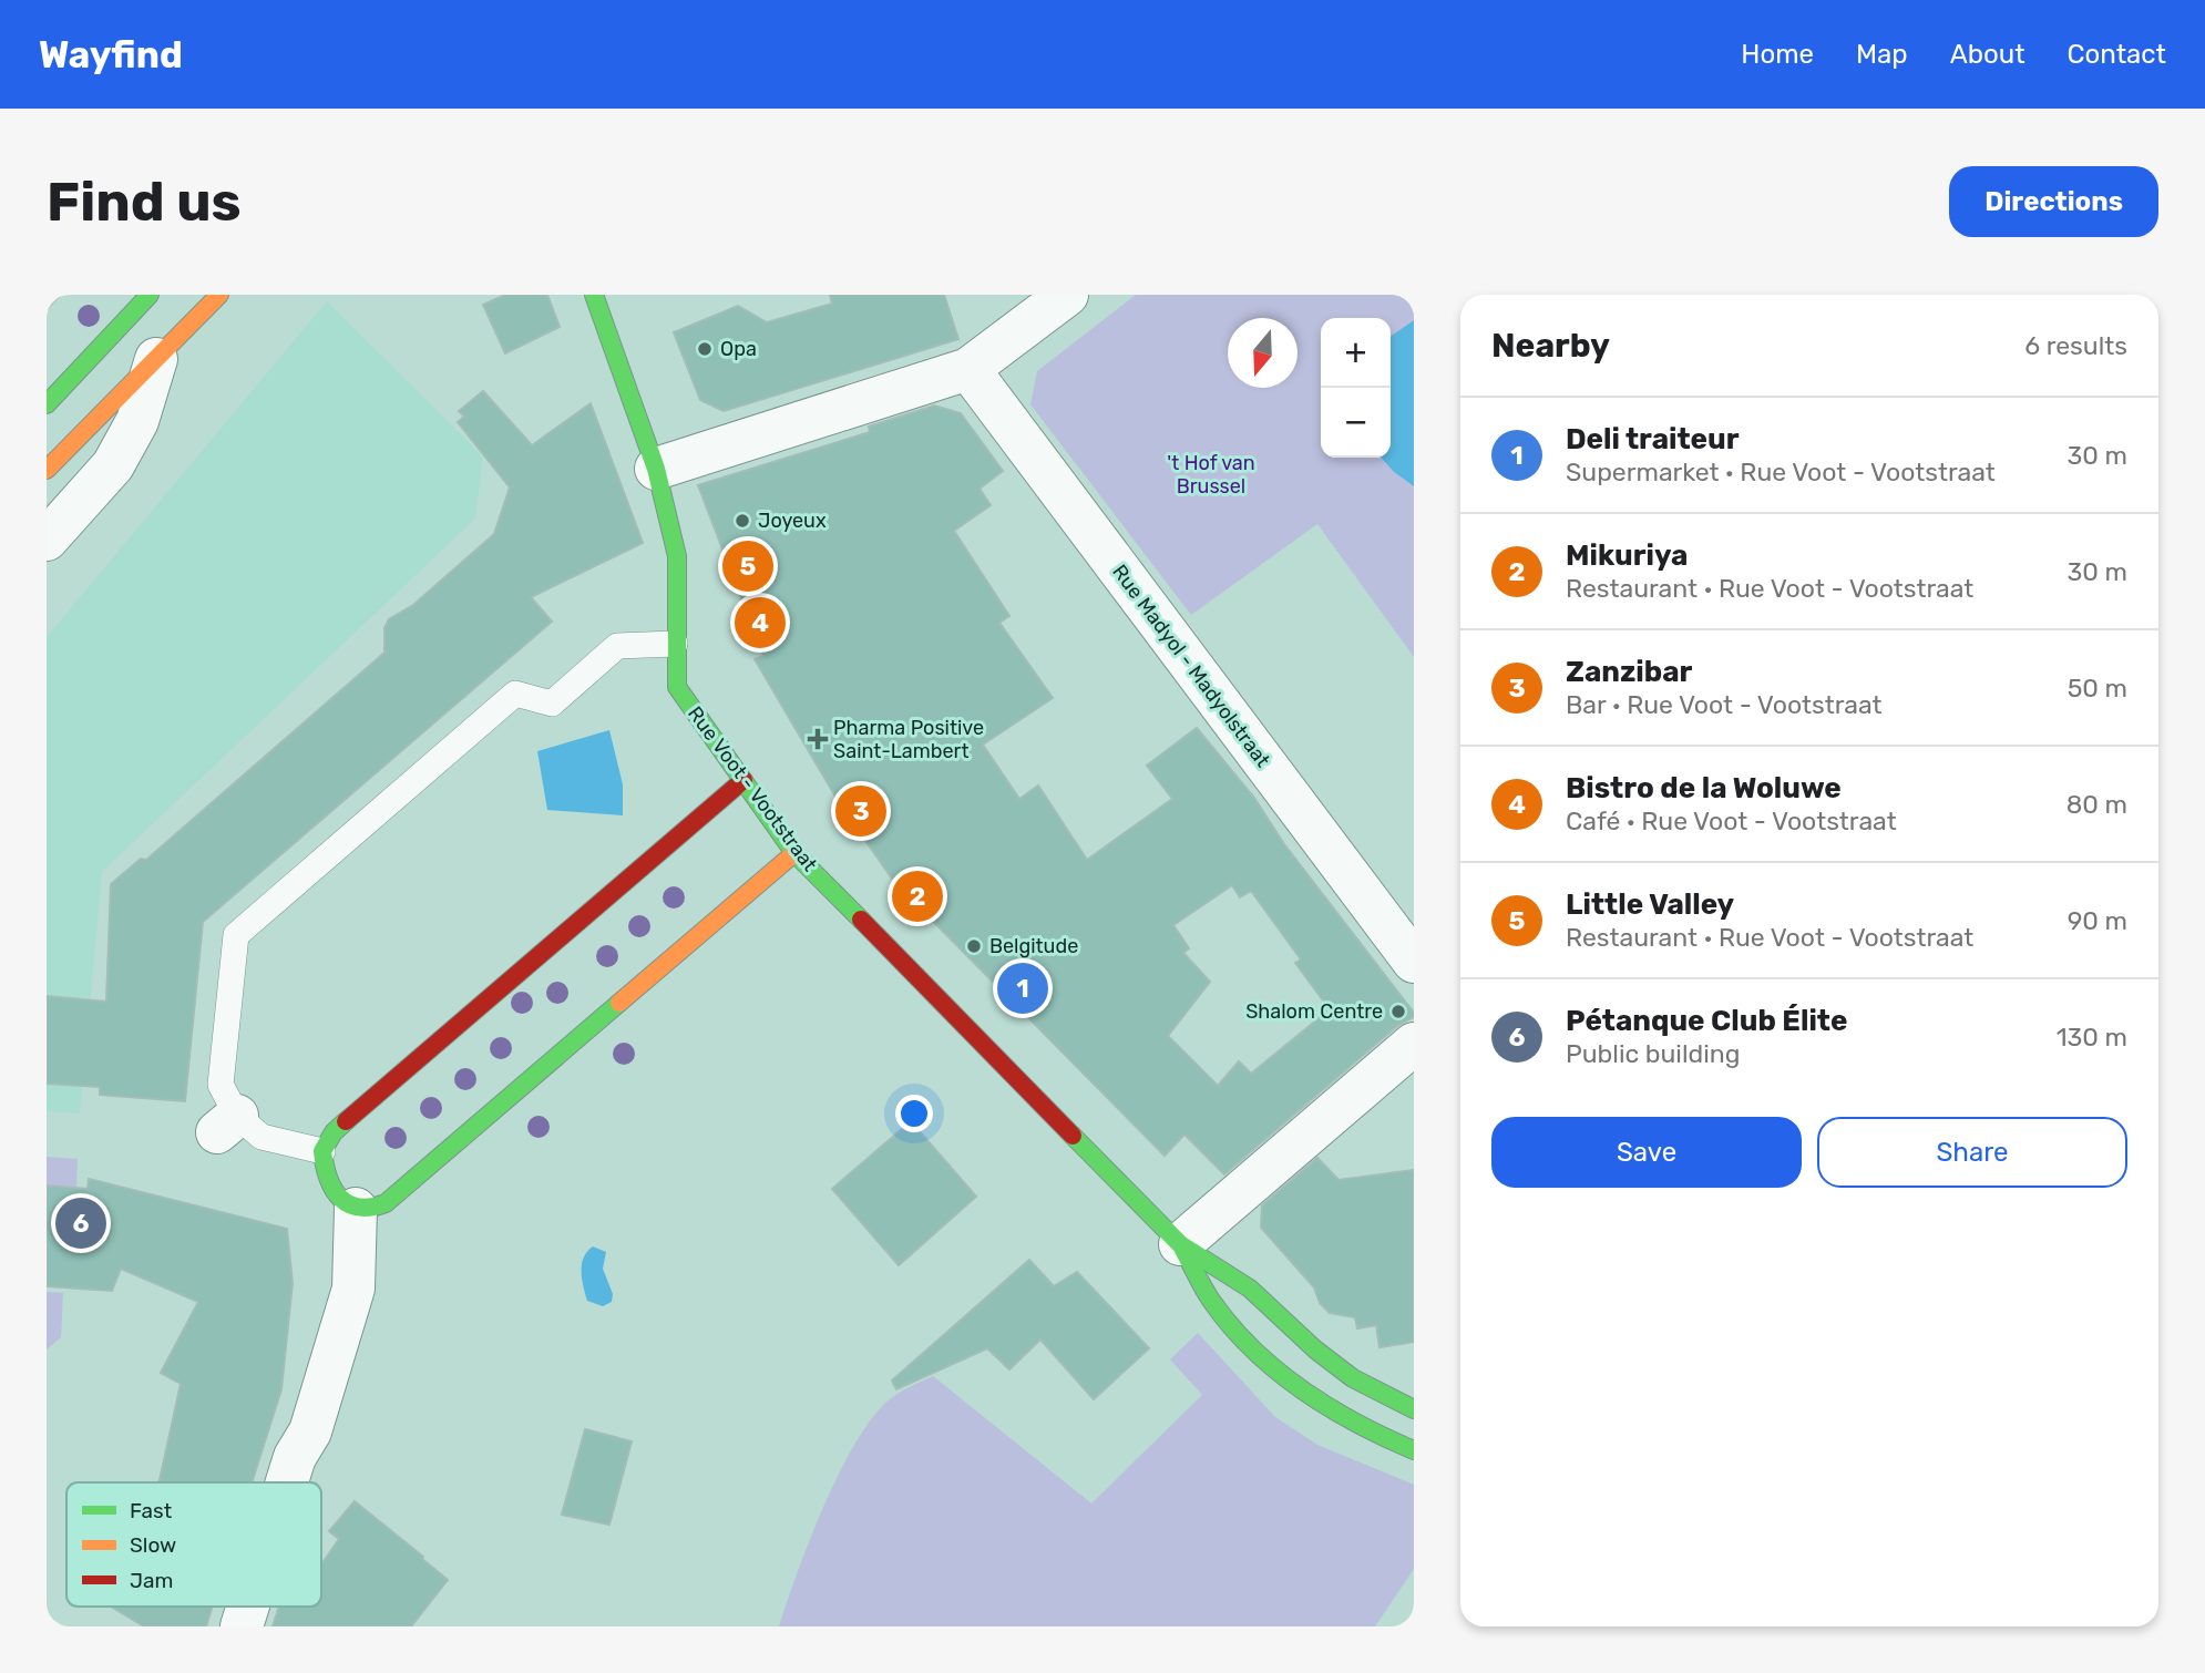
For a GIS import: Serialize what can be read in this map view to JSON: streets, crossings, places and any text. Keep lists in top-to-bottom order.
{
  "streets": {
    "main road": ["Rue Voot - Vootstraat"],
    "street": ["Rue Madyol - Madyolstraat"]
  },
  "parks": ["'t Hof van Brussel"],
  "places": {
    "other": [
      "Opa",
      "Joyeux",
      "Belgitude",
      "Shalom Centre"
    ],
    "health": ["Pharma Positive Saint-Lambert"]
  },
  "legend": ["Fast", "Slow", "Jam"],
  "north": "bottom",
  "page": {
    "header": "Wayfind",
    "nav": [
      "Home",
      "Map",
      "About",
      "Contact"
    ],
    "buttons": [
      "Directions",
      ["Save", "Share"]
    ],
    "title": "Find us",
    "heading": ["Nearby", "6 results"],
    "map_buttons": ["+", "−"],
    "list": [
      {
        "mark": "1",
        "name": "Deli traiteur",
        "note": "Supermarket · Rue Voot - Vootstraat",
        "value": "30 m"
      },
      {
        "mark": "2",
        "name": "Mikuriya",
        "note": "Restaurant · Rue Voot - Vootstraat",
        "value": "30 m"
      },
      {
        "mark": "3",
        "name": "Zanzibar",
        "note": "Bar · Rue Voot - Vootstraat",
        "value": "50 m"
      },
      {
        "mark": "4",
        "name": "Bistro de la Woluwe",
        "note": "Café · Rue Voot - Vootstraat",
        "value": "80 m"
      },
      {
        "mark": "5",
        "name": "Little Valley",
        "note": "Restaurant · Rue Voot - Vootstraat",
        "value": "90 m"
      },
      {
        "mark": "6",
        "name": "Pétanque Club Élite",
        "note": "Public building",
        "value": "130 m"
      }
    ],
    "pins": [
      "5",
      "4",
      "3",
      "2",
      "1",
      "6"
    ]
  }
}
